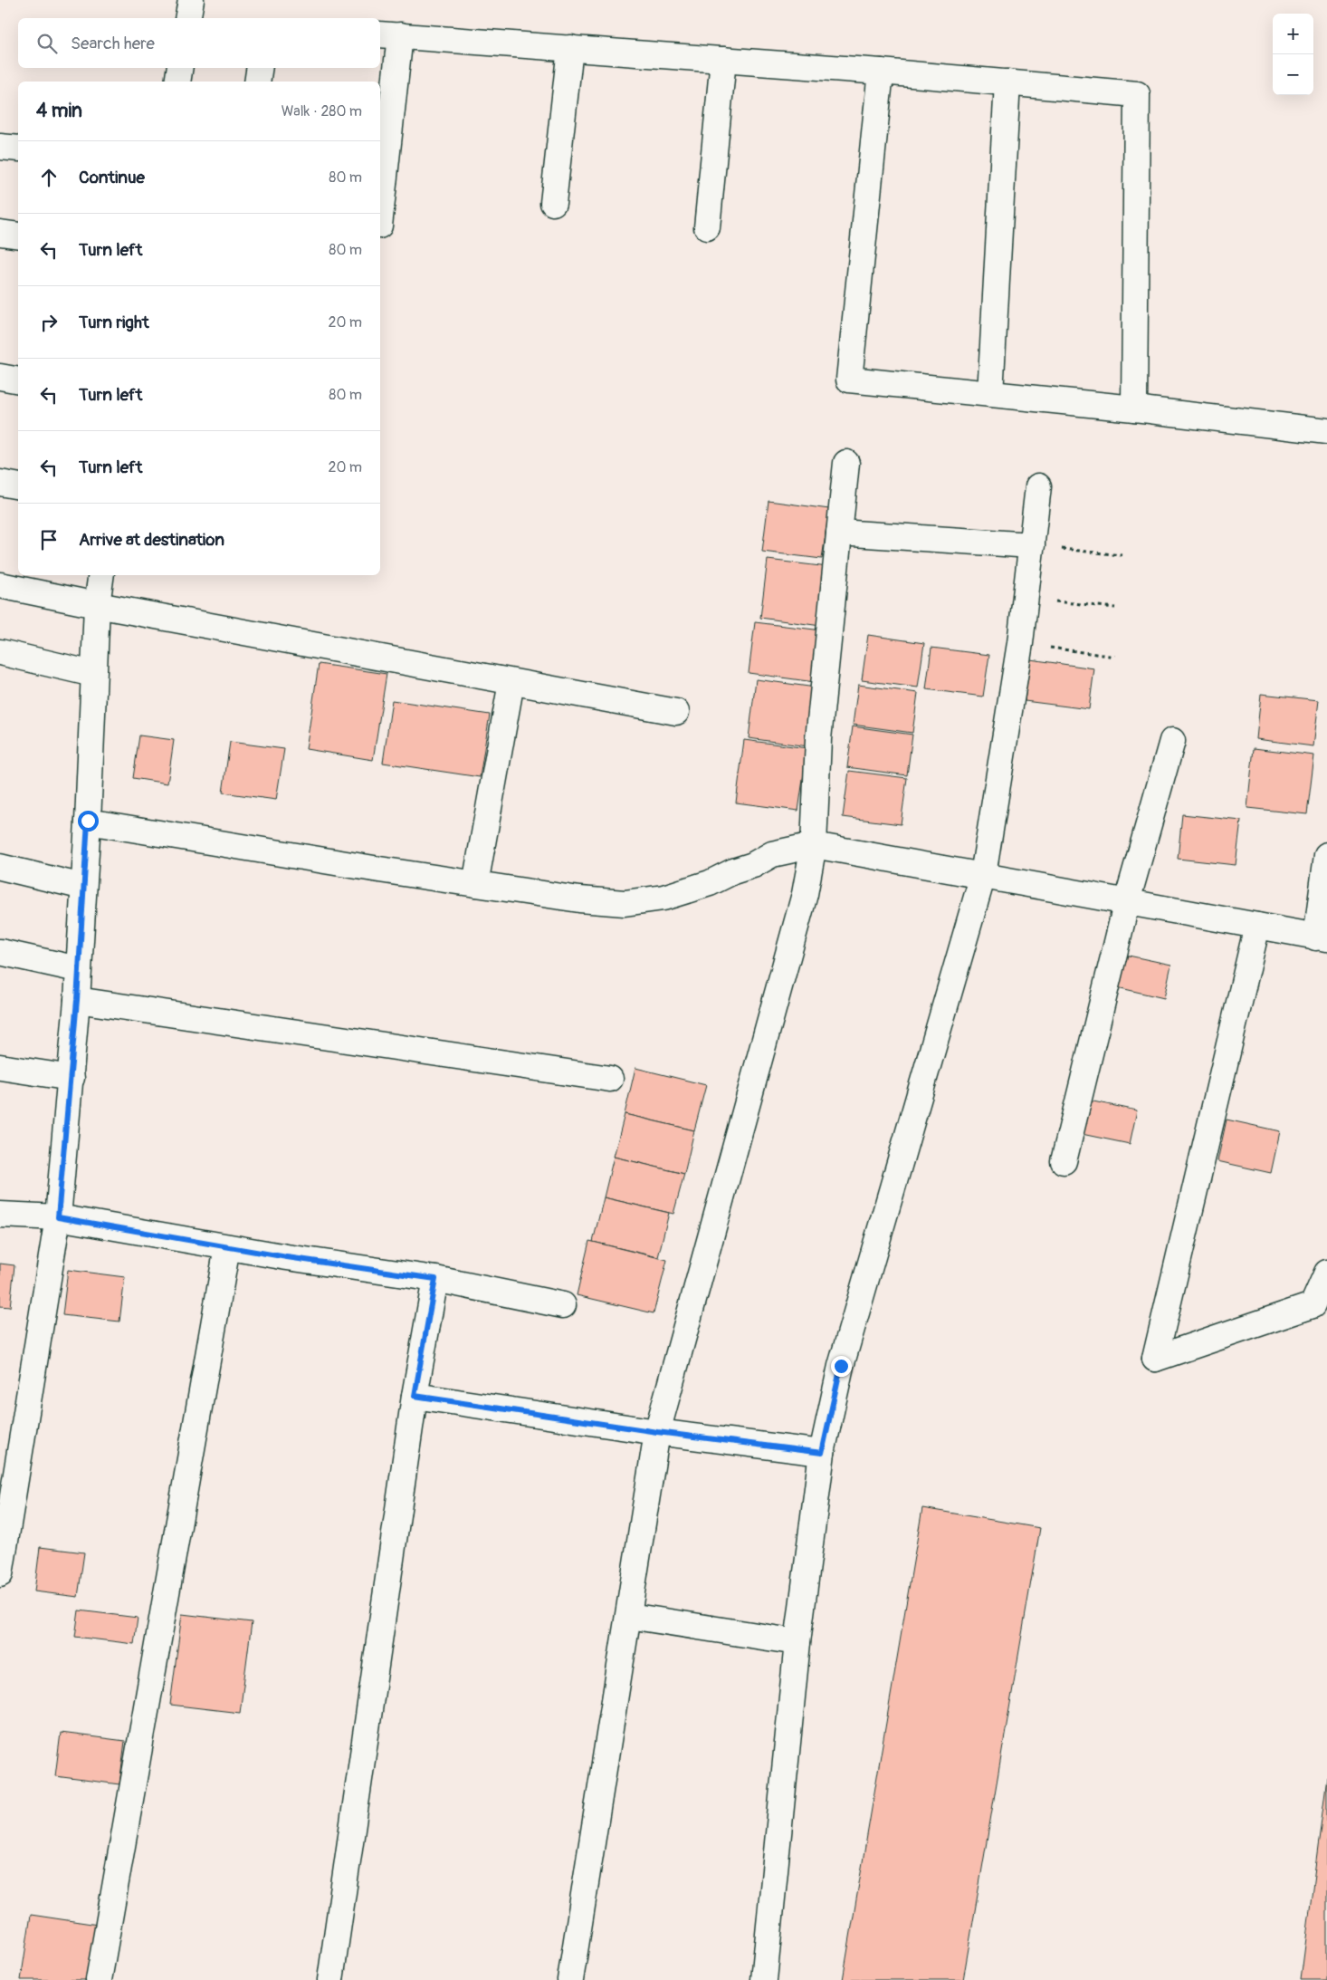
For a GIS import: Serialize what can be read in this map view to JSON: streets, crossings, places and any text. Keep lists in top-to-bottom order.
{
  "page": {
    "map_buttons": ["+", "−"],
    "search": "Search here",
    "heading": ["4 min", "Walk · 280 m"],
    "list": [
      ["Continue", "80 m"],
      ["Turn left", "80 m"],
      ["Turn right", "20 m"],
      ["Turn left", "80 m"],
      ["Turn left", "20 m"],
      "Arrive at destination"
    ]
  }
}
